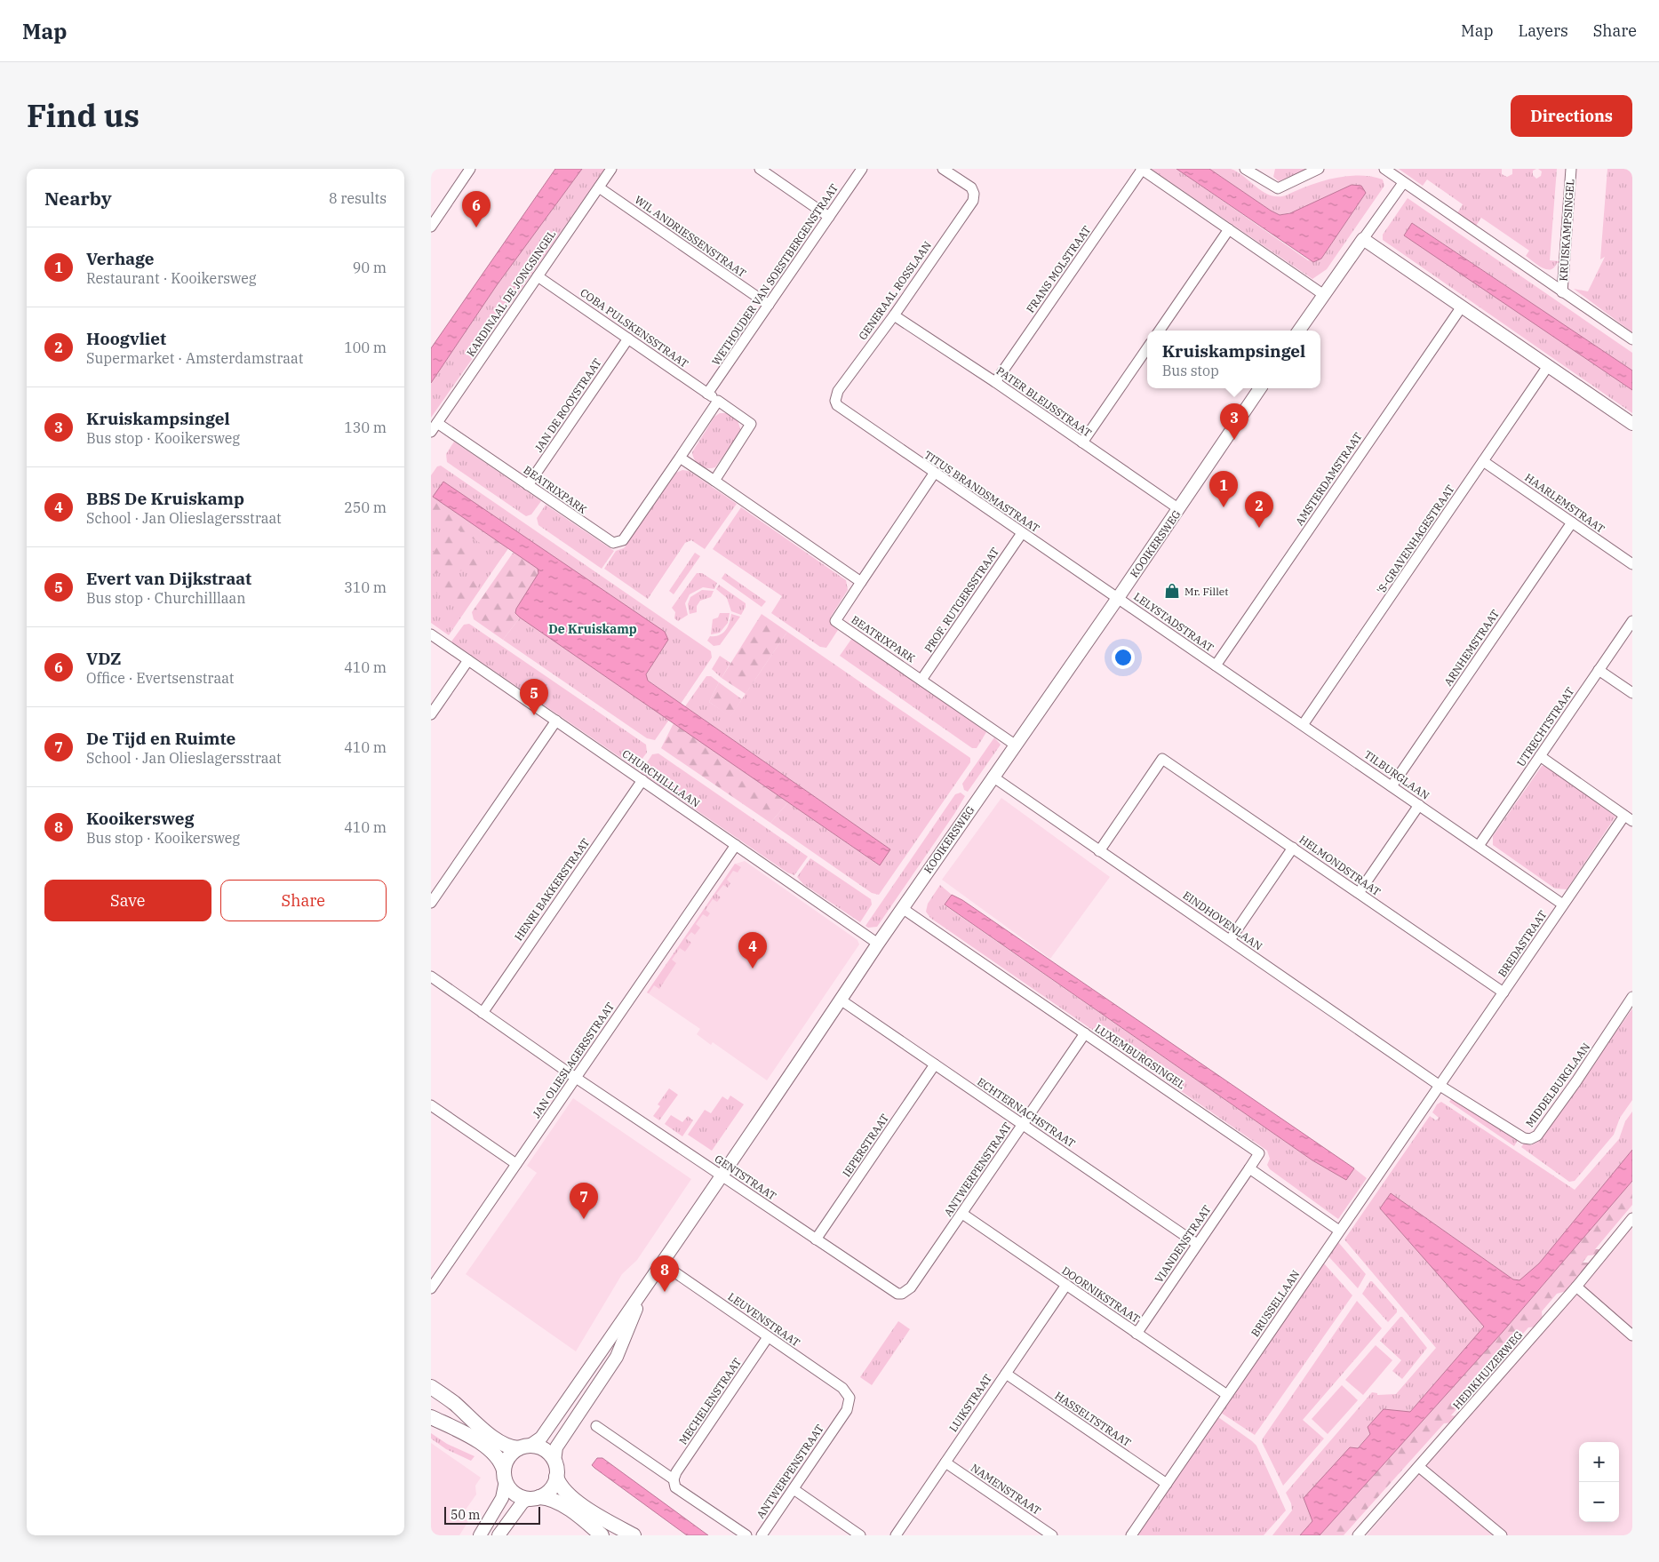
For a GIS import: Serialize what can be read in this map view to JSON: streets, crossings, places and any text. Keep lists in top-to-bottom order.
{
  "streets": {
    "street": [
      "KRUISKAMPSINGEL",
      "WIL ANDRIESSENSTRAAT",
      "FRANS MOLSTRAAT",
      "WETHOUDER VAN SOESTBERGENSTRAAT",
      "GENERAAL ROSSLAAN",
      "KARDINAAL DE JONGSINGEL",
      "COBA PULSKENSSTRAAT",
      "PATER BLEIJSSTRAAT",
      "JAN DE ROOYSTRAAT",
      "AMSTERDAMSTRAAT",
      "BEATRIXPARK",
      "TITUS BRANDSMASTRAAT",
      "HAARLEMSTRAAT",
      "'S-GRAVENHAGESTRAAT",
      "KOOIKERSWEG",
      "PROF. RUTGERSSTRAAT",
      "LELYSTADSTRAAT",
      "ARNHEMSTRAAT",
      "UTRECHTSTRAAT",
      "TILBURGLAAN",
      "CHURCHILLLAAN",
      "HELMONDSTRAAT",
      "HENRI BAKKERSTRAAT",
      "EINDHOVENLAAN",
      "BREDASTRAAT",
      "LUXEMBURGSINGEL",
      "JAN OLIESLAGERSSTRAAT",
      "MIDDELBURGLAAN",
      "ECHTERNACHSTRAAT",
      "IEPERSTRAAT",
      "ANTWERPENSTRAAT",
      "GENTSTRAAT",
      "VIANDENSTRAAT",
      "DOORNIKSTRAAT",
      "BRUSSELLAAN",
      "LEUVENSTRAAT",
      "HEDIKHUIZERWEG",
      "MECHELENSTRAAT",
      "LUIKSTRAAT",
      "HASSELTSTRAAT",
      "NAMENSTRAAT"
    ]
  },
  "crossings": [
    ["WIL ANDRIESSENSTRAAT", "WETHOUDER VAN SOESTBERGENSTRAAT"],
    ["WIL ANDRIESSENSTRAAT", "KARDINAAL DE JONGSINGEL"],
    ["FRANS MOLSTRAAT", "PATER BLEIJSSTRAAT"],
    ["WETHOUDER VAN SOESTBERGENSTRAAT", "COBA PULSKENSSTRAAT"],
    ["GENERAAL ROSSLAAN", "PATER BLEIJSSTRAAT"],
    ["GENERAAL ROSSLAAN", "TITUS BRANDSMASTRAAT"],
    ["KARDINAAL DE JONGSINGEL", "COBA PULSKENSSTRAAT"],
    ["KARDINAAL DE JONGSINGEL", "BEATRIXPARK"],
    ["COBA PULSKENSSTRAAT", "JAN DE ROOYSTRAAT"],
    ["COBA PULSKENSSTRAAT", "BEATRIXPARK"],
    ["PATER BLEIJSSTRAAT", "KOOIKERSWEG"],
    ["JAN DE ROOYSTRAAT", "BEATRIXPARK"],
    ["AMSTERDAMSTRAAT", "LELYSTADSTRAAT"],
    ["AMSTERDAMSTRAAT", "TILBURGLAAN"],
    ["BEATRIXPARK", "KOOIKERSWEG"],
    ["BEATRIXPARK", "PROF. RUTGERSSTRAAT"],
    ["TITUS BRANDSMASTRAAT", "KOOIKERSWEG"],
    ["TITUS BRANDSMASTRAAT", "PROF. RUTGERSSTRAAT"],
    ["TITUS BRANDSMASTRAAT", "LELYSTADSTRAAT"],
    ["HAARLEMSTRAAT", "'S-GRAVENHAGESTRAAT"],
    ["HAARLEMSTRAAT", "ARNHEMSTRAAT"],
    ["'S-GRAVENHAGESTRAAT", "TILBURGLAAN"],
    ["KOOIKERSWEG", "LELYSTADSTRAAT"],
    ["KOOIKERSWEG", "CHURCHILLLAAN"],
    ["KOOIKERSWEG", "EINDHOVENLAAN"],
    ["KOOIKERSWEG", "LUXEMBURGSINGEL"],
    ["KOOIKERSWEG", "ECHTERNACHSTRAAT"],
    ["KOOIKERSWEG", "GENTSTRAAT"],
    ["KOOIKERSWEG", "LEUVENSTRAAT"],
    ["LELYSTADSTRAAT", "TILBURGLAAN"],
    ["ARNHEMSTRAAT", "TILBURGLAAN"],
    ["UTRECHTSTRAAT", "TILBURGLAAN"],
    ["TILBURGLAAN", "BREDASTRAAT"],
    ["CHURCHILLLAAN", "HENRI BAKKERSTRAAT"],
    ["CHURCHILLLAAN", "JAN OLIESLAGERSSTRAAT"],
    ["HELMONDSTRAAT", "EINDHOVENLAAN"],
    ["HELMONDSTRAAT", "BREDASTRAAT"],
    ["HENRI BAKKERSTRAAT", "GENTSTRAAT"],
    ["EINDHOVENLAAN", "BREDASTRAAT"],
    ["EINDHOVENLAAN", "MIDDELBURGLAAN"],
    ["EINDHOVENLAAN", "BRUSSELLAAN"],
    ["BREDASTRAAT", "MIDDELBURGLAAN"],
    ["BREDASTRAAT", "BRUSSELLAAN"],
    ["LUXEMBURGSINGEL", "ANTWERPENSTRAAT"],
    ["LUXEMBURGSINGEL", "VIANDENSTRAAT"],
    ["JAN OLIESLAGERSSTRAAT", "GENTSTRAAT"],
    ["MIDDELBURGLAAN", "BRUSSELLAAN"],
    ["ECHTERNACHSTRAAT", "IEPERSTRAAT"],
    ["ECHTERNACHSTRAAT", "ANTWERPENSTRAAT"],
    ["ECHTERNACHSTRAAT", "VIANDENSTRAAT"],
    ["IEPERSTRAAT", "GENTSTRAAT"],
    ["ANTWERPENSTRAAT", "GENTSTRAAT"],
    ["ANTWERPENSTRAAT", "DOORNIKSTRAAT"],
    ["ANTWERPENSTRAAT", "LEUVENSTRAAT"],
    ["VIANDENSTRAAT", "DOORNIKSTRAAT"],
    ["DOORNIKSTRAAT", "BRUSSELLAAN"],
    ["DOORNIKSTRAAT", "LUIKSTRAAT"],
    ["BRUSSELLAAN", "HASSELTSTRAAT"],
    ["LEUVENSTRAAT", "MECHELENSTRAAT"],
    ["LUIKSTRAAT", "HASSELTSTRAAT"],
    ["LUIKSTRAAT", "NAMENSTRAAT"]
  ],
  "districts": ["De Kruiskamp"],
  "places": {
    "shop": ["Mr. Fillet"]
  },
  "scale_bar": "50 m",
  "page": {
    "header": "Map",
    "nav": ["Map", "Layers", "Share"],
    "title": "Find us",
    "buttons": [
      "Directions",
      ["Save", "Share"]
    ],
    "heading": ["Nearby", "8 results"],
    "pins": [
      "6",
      "3",
      "1",
      "2",
      "5",
      "4",
      "7",
      "8"
    ],
    "list": [
      {
        "mark": "1",
        "name": "Verhage",
        "note": "Restaurant · Kooikersweg",
        "value": "90 m"
      },
      {
        "mark": "2",
        "name": "Hoogvliet",
        "note": "Supermarket · Amsterdamstraat",
        "value": "100 m"
      },
      {
        "mark": "3",
        "name": "Kruiskampsingel",
        "note": "Bus stop · Kooikersweg",
        "value": "130 m"
      },
      {
        "mark": "4",
        "name": "BBS De Kruiskamp",
        "note": "School · Jan Olieslagersstraat",
        "value": "250 m"
      },
      {
        "mark": "5",
        "name": "Evert van Dijkstraat",
        "note": "Bus stop · Churchilllaan",
        "value": "310 m"
      },
      {
        "mark": "6",
        "name": "VDZ",
        "note": "Office · Evertsenstraat",
        "value": "410 m"
      },
      {
        "mark": "7",
        "name": "De Tijd en Ruimte",
        "note": "School · Jan Olieslagersstraat",
        "value": "410 m"
      },
      {
        "mark": "8",
        "name": "Kooikersweg",
        "note": "Bus stop · Kooikersweg",
        "value": "410 m"
      }
    ],
    "popup": ["Kruiskampsingel", "Bus stop"],
    "map_buttons": ["+", "−"],
    "scale": "50 m"
  }
}
